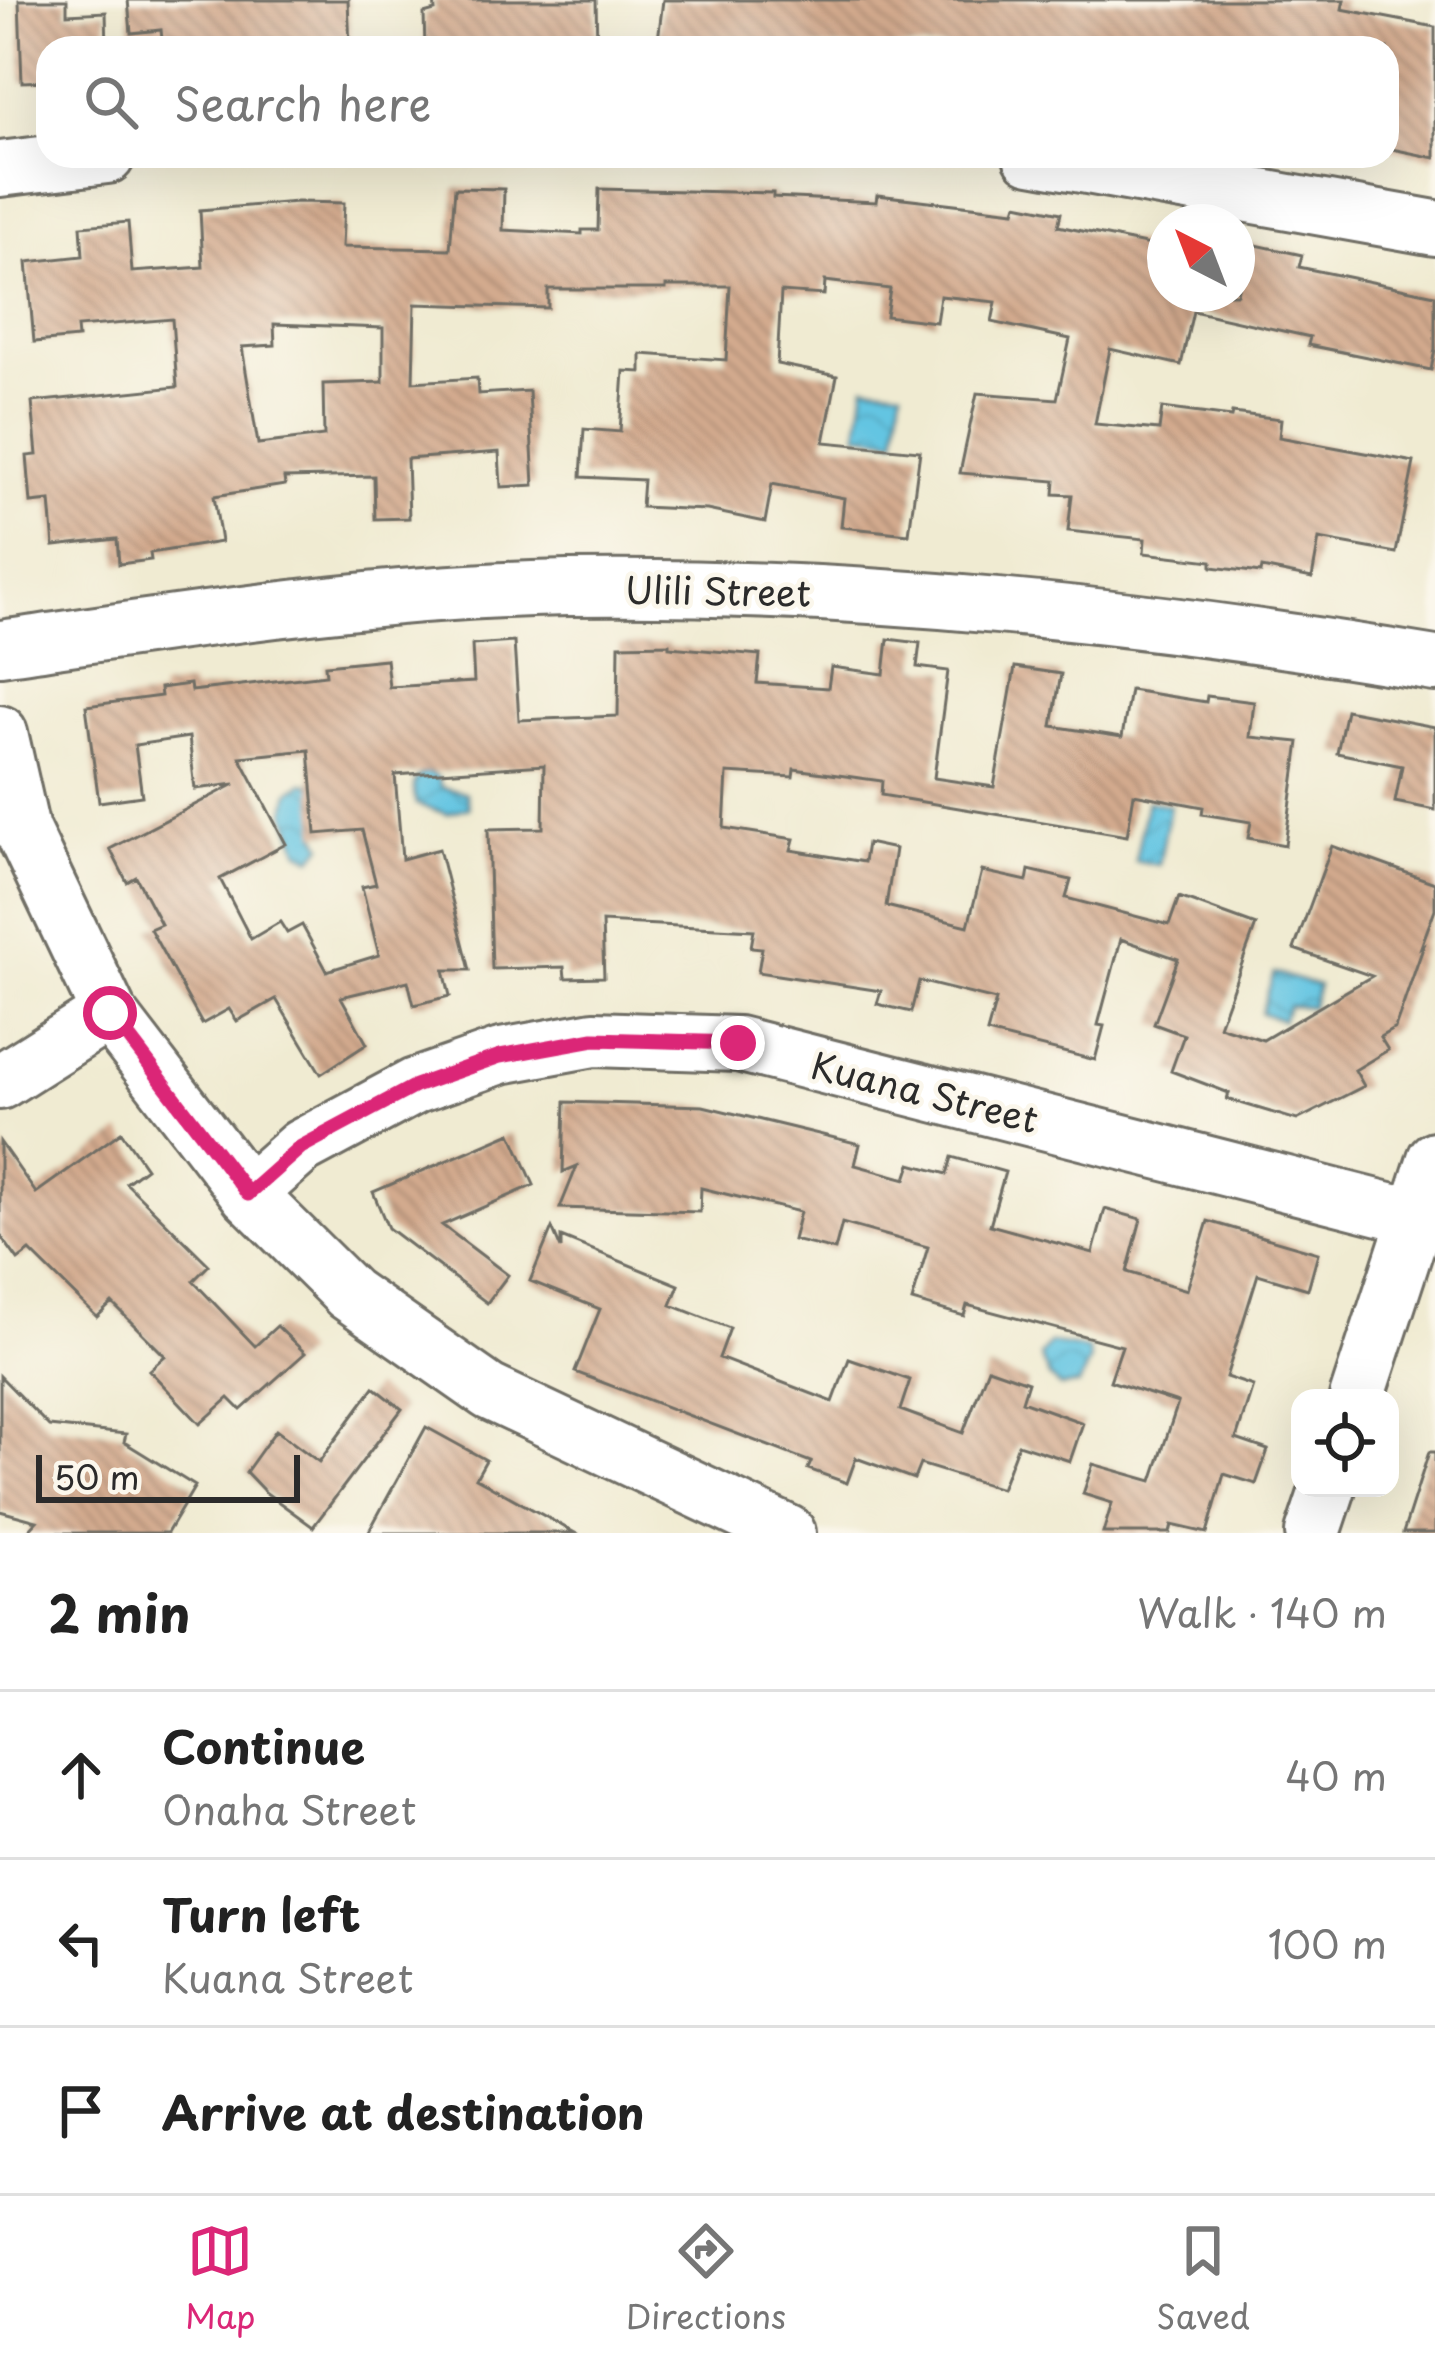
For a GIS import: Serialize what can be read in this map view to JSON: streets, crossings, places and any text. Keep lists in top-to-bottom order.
{
  "streets": {
    "street": ["Ulili Street", "Kuana Street"]
  },
  "scale_bar": "50 m",
  "north": "top left",
  "page": {
    "search": "Search here",
    "scale": "50 m",
    "heading": ["2 min", "Walk · 140 m"],
    "list": [
      ["Continue", "Onaha Street", "40 m"],
      ["Turn left", "Kuana Street", "100 m"],
      "Arrive at destination"
    ],
    "nav": ["Map", "Directions", "Saved"]
  }
}
